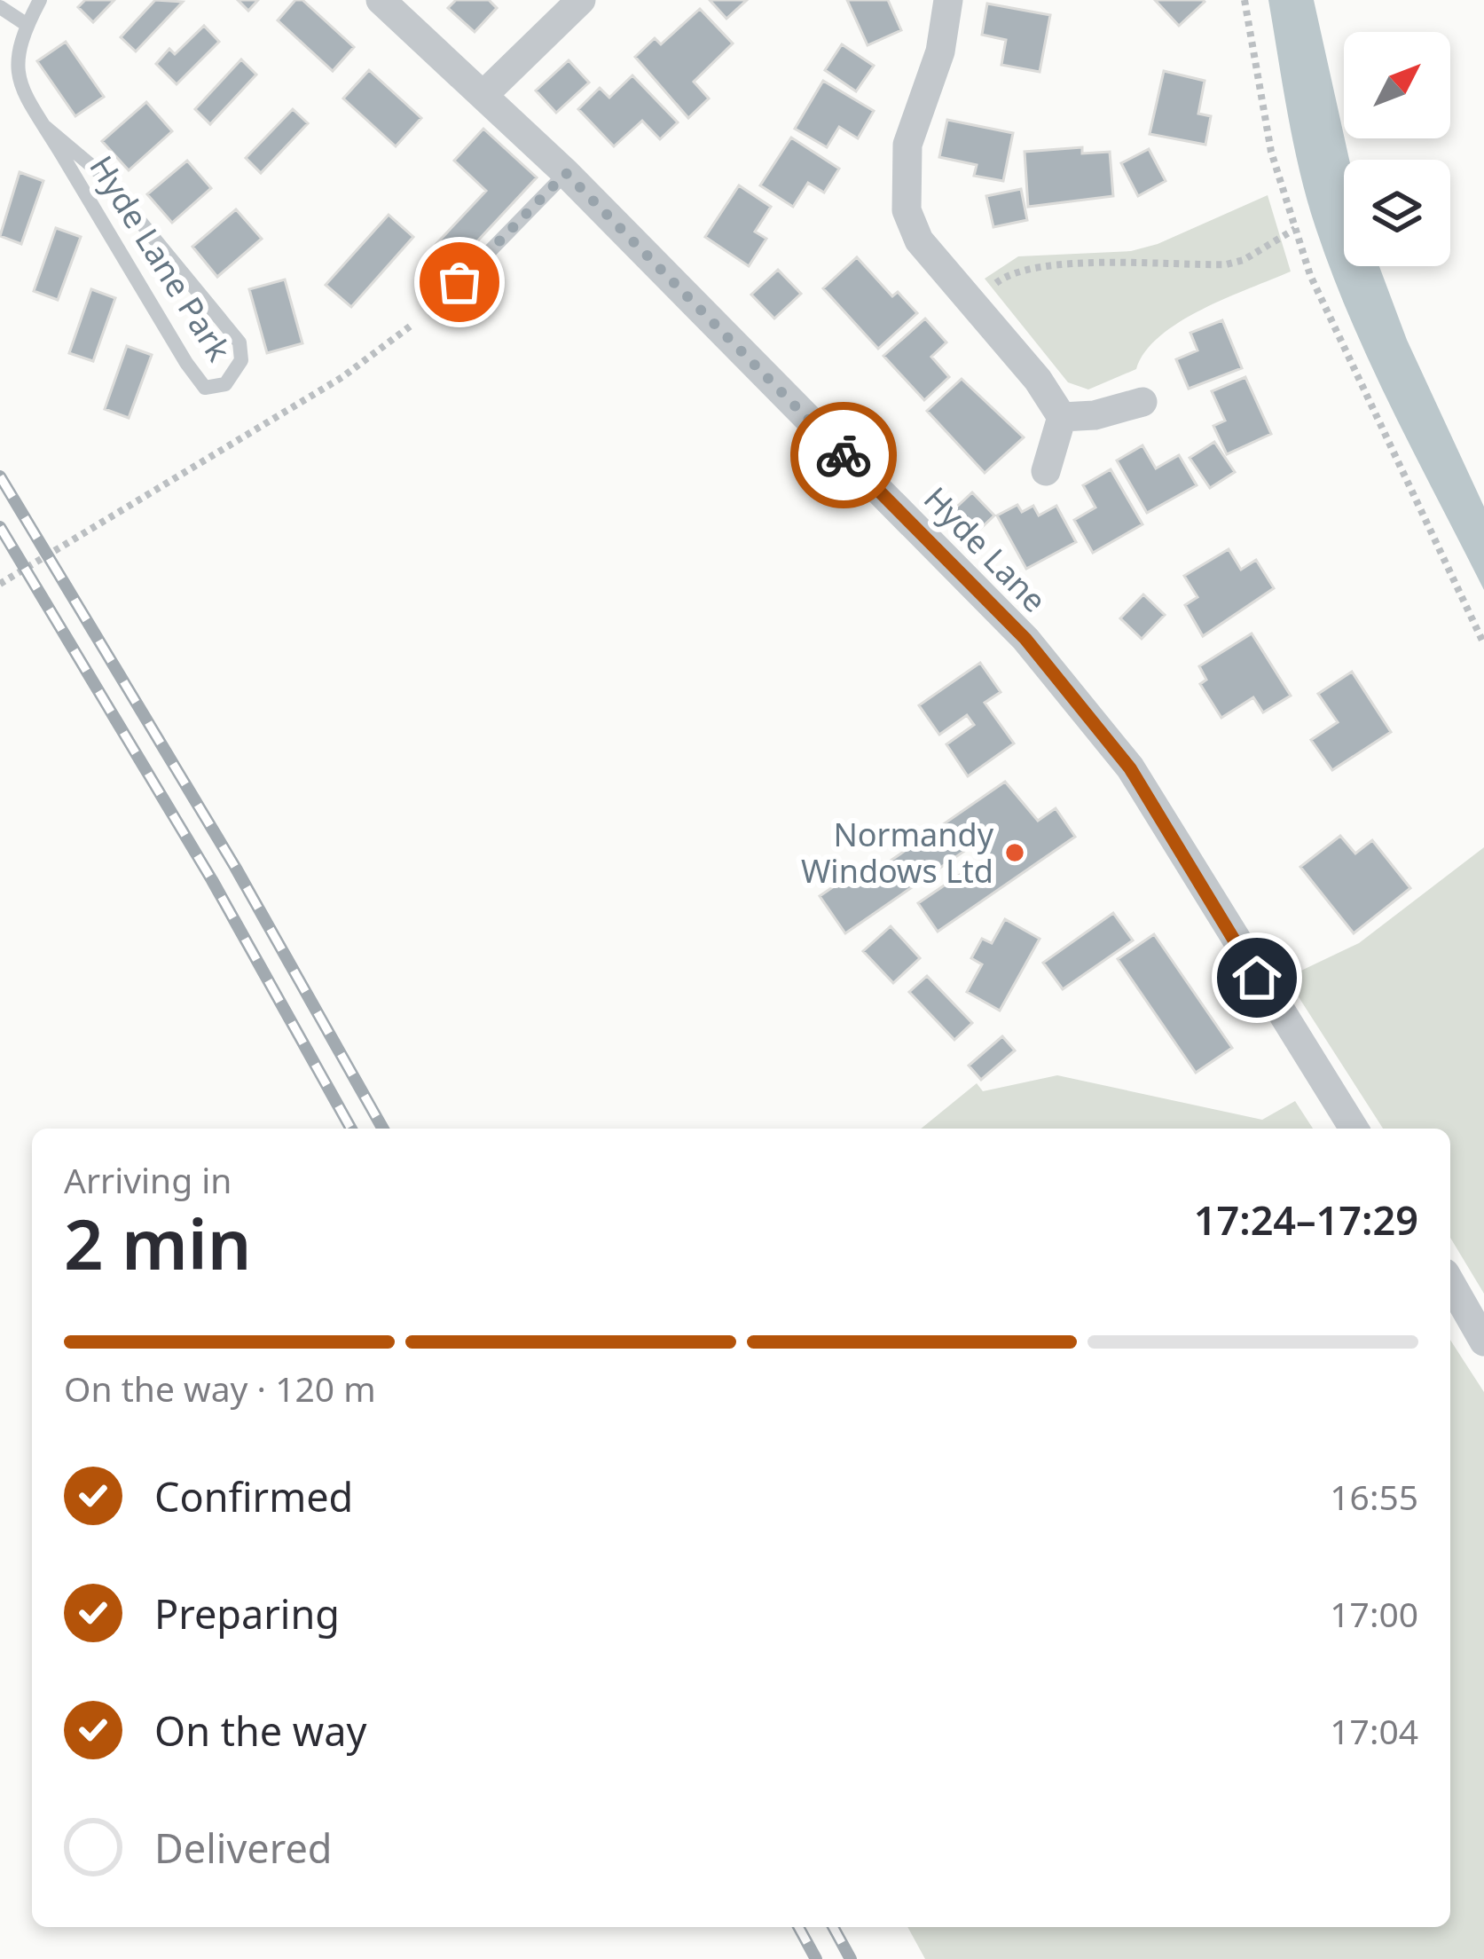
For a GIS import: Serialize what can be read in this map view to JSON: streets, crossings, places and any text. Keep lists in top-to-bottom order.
{
  "streets": {
    "street": ["Hyde Lane"],
    "lane": ["Hyde Lane Park"]
  },
  "places": ["Normandy Windows Ltd"],
  "north": "top right",
  "page": {
    "heading": ["2 min", "Arriving in", "17:24–17:29"],
    "bar": "On the way · 120 m",
    "list": [
      ["Confirmed", "16:55"],
      ["Preparing", "17:00"],
      ["On the way", "17:04"],
      "Delivered"
    ]
  }
}
